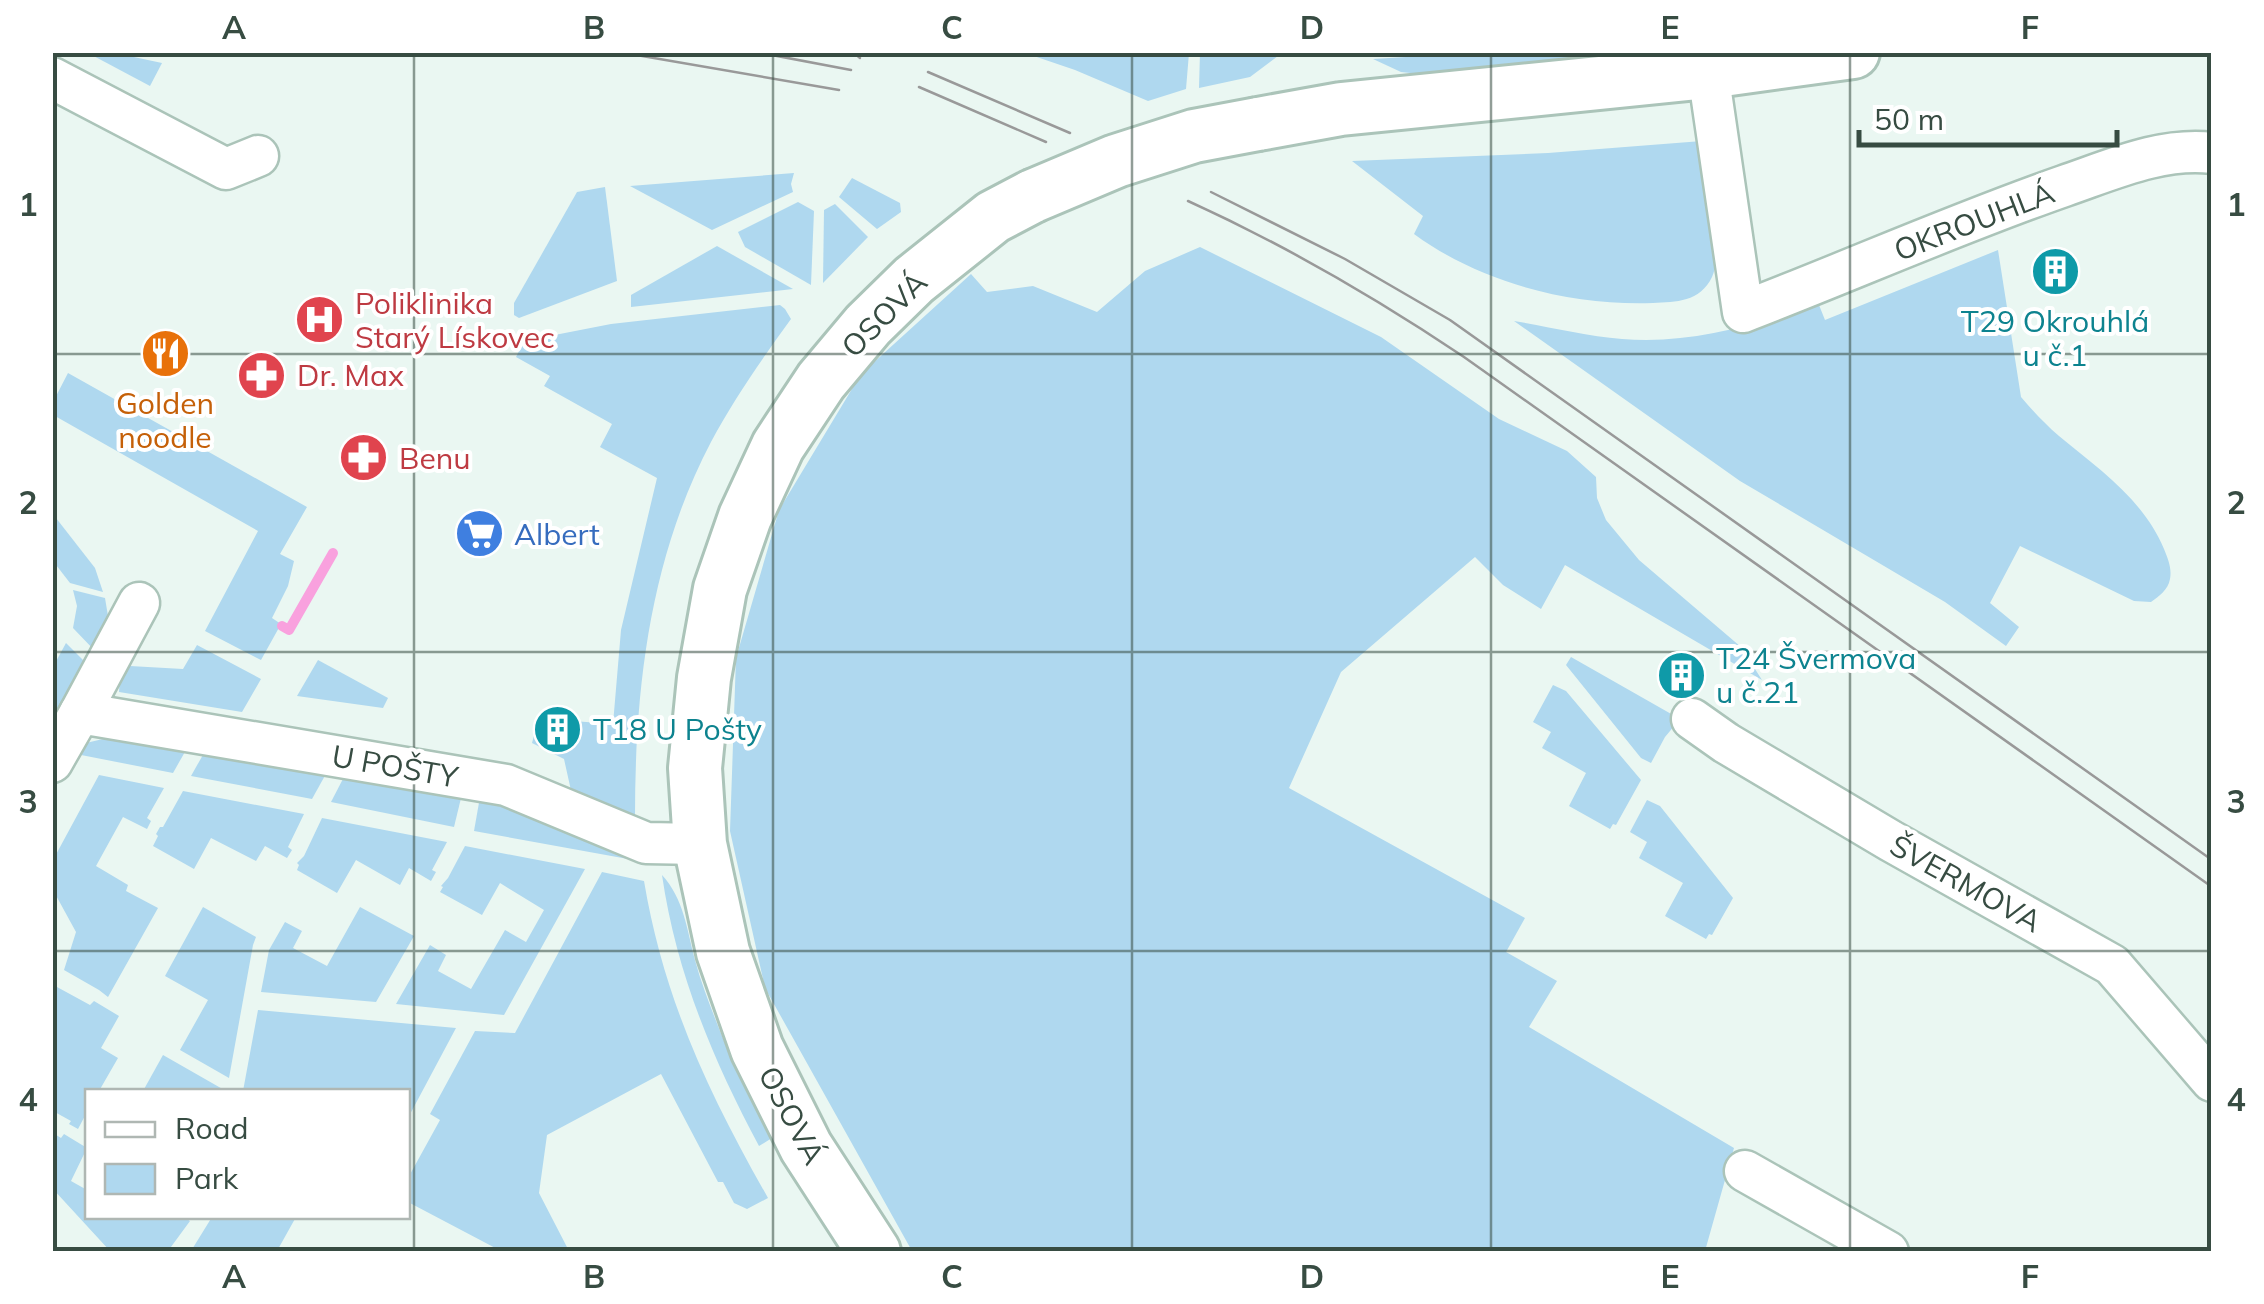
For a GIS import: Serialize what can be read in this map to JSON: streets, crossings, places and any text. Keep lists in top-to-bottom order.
{
  "streets": {
    "street": [
      "OKROUHLÁ",
      "OSOVÁ",
      "U POŠTY",
      "ŠVERMOVA"
    ]
  },
  "crossings": [
    ["OKROUHLÁ", "OSOVÁ"],
    ["OSOVÁ", "U POŠTY"]
  ],
  "places": {
    "building": ["T29 Okrouhlá u č.1", "T24 Švermova u č.21", "T18 U Pošty"],
    "hospital": ["Poliklinika Starý Lískovec"],
    "restaurant": ["Golden noodle"],
    "pharmacy": ["Dr. Max", "Benu"],
    "supermarket": ["Albert"]
  },
  "legend": ["Road", "Park"],
  "scale_bar": "50 m",
  "grid": {
    "columns": [
      "A",
      "B",
      "C",
      "D",
      "E",
      "F"
    ],
    "rows": [
      "1",
      "2",
      "3",
      "4"
    ]
  }
}
